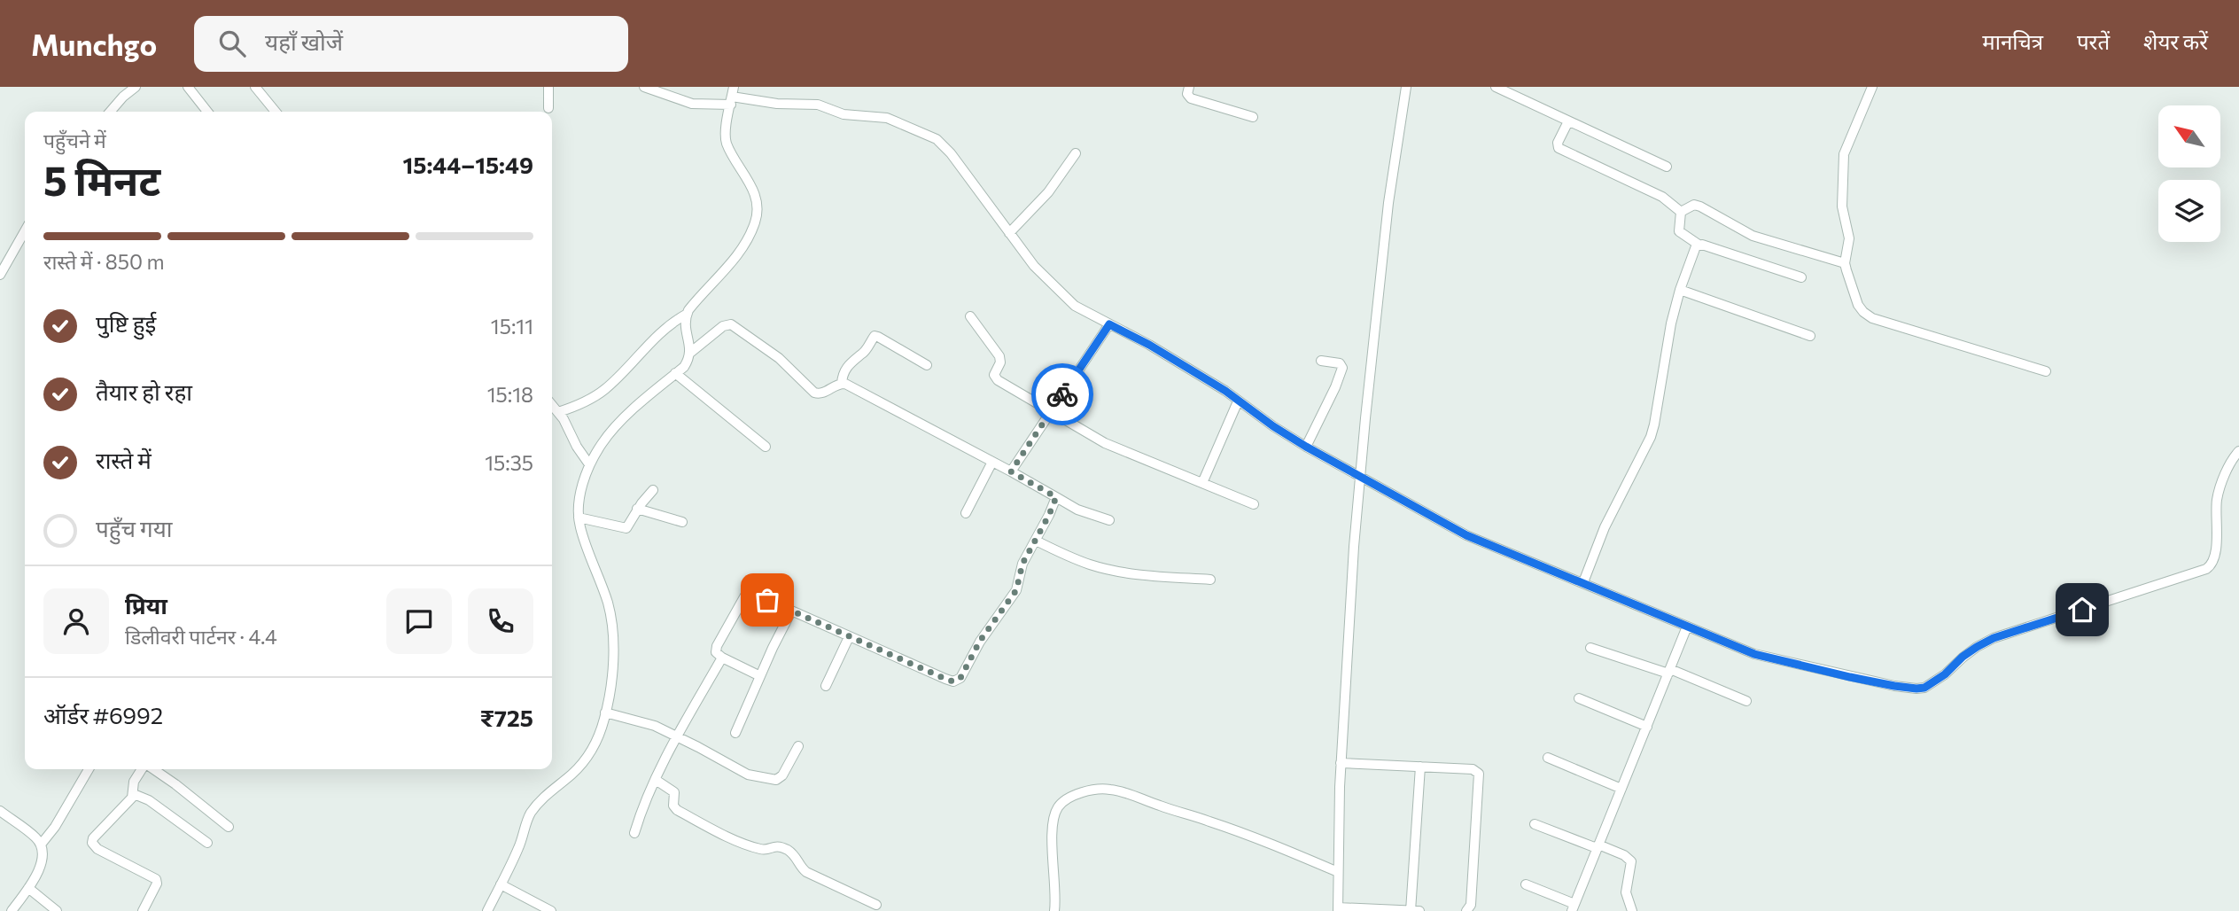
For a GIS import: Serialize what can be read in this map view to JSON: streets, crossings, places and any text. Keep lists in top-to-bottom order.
{
  "north": "top left",
  "page": {
    "header": "Munchgo",
    "search": "यहाँ खोजें",
    "nav": ["मानचित्र", "परतें", "शेयर करें"],
    "heading": ["5 मिनट", "पहुँचने में", "15:44–15:49"],
    "panel": [
      "प्रिया",
      "डिलीवरी पार्टनर · 4.4",
      "ऑर्डर #6992",
      "₹725"
    ],
    "bar": "रास्ते में · 850 m",
    "list": [
      ["पुष्टि हुई", "15:11"],
      ["तैयार हो रहा", "15:18"],
      ["रास्ते में", "15:35"],
      "पहुँच गया"
    ]
  }
}
